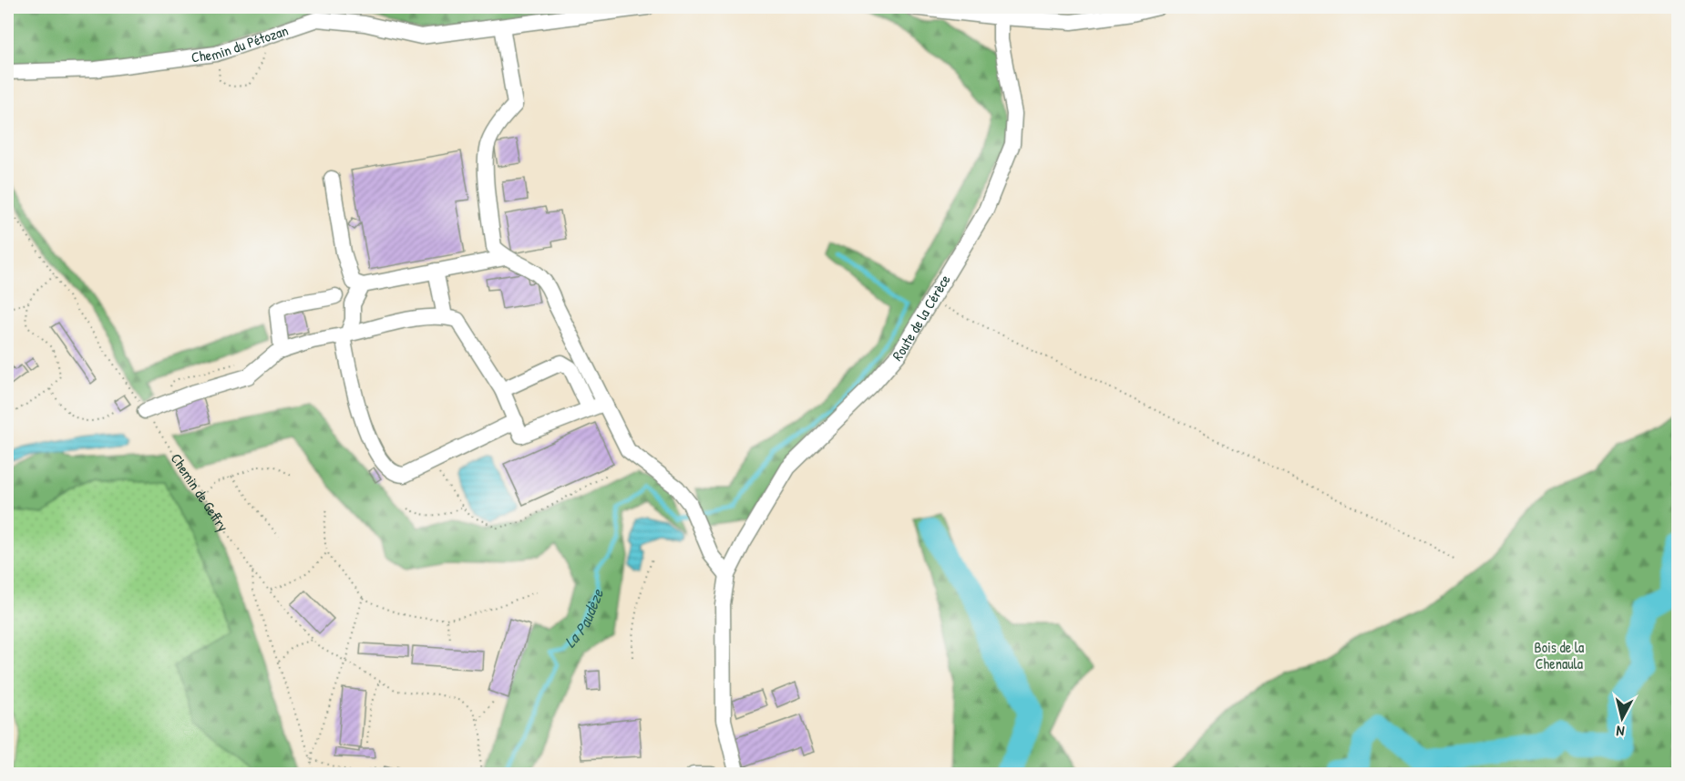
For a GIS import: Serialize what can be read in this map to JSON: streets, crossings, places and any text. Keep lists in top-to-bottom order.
{
  "streets": {
    "street": ["Chemin du Pétozan", "Route de la Cérèce"],
    "path": ["Chemin de Geffry"]
  },
  "water": ["La Paudèze"],
  "parks": ["Bois de la Chenaula"],
  "north": "bottom"
}
